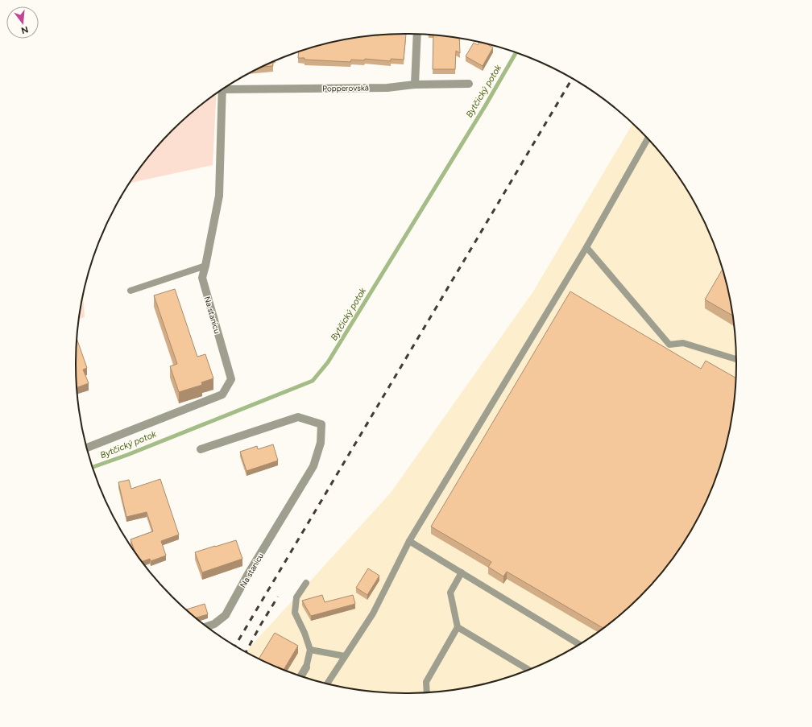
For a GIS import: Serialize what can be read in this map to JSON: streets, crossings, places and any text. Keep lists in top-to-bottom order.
{
  "streets": {
    "street": ["Popperovská", "Na stanicu"]
  },
  "water": ["Bytčický potok"],
  "north": "bottom"
}
